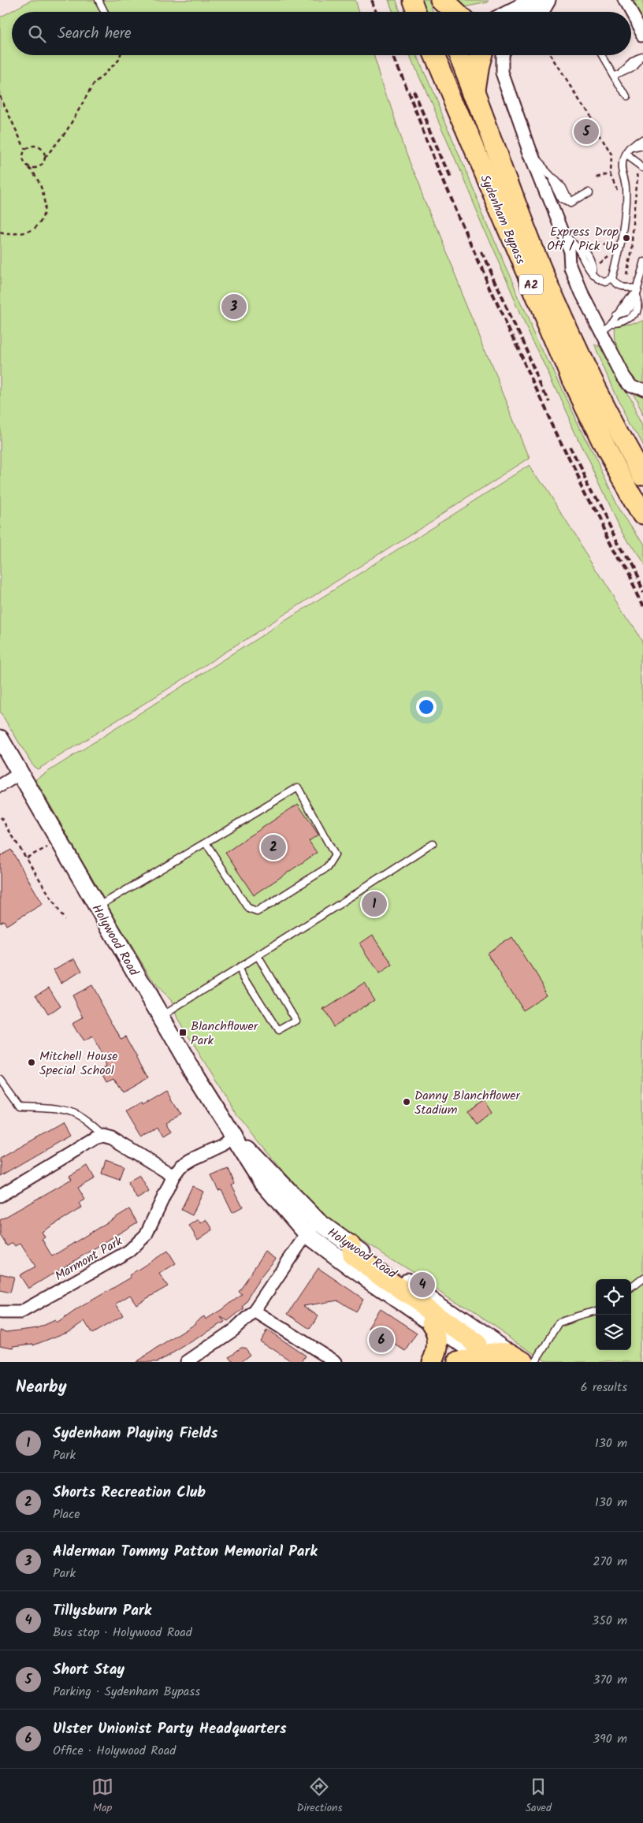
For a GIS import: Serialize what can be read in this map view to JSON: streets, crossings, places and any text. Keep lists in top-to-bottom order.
{
  "streets": {
    "highway": ["Sydenham Bypass", "A2"],
    "main road": ["Holywood Road"],
    "street": ["Marmont Park"]
  },
  "crossings": [
    ["Holywood Road", "Marmont Park"]
  ],
  "places": {
    "other": ["Express Drop Off / Pick Up", "Mitchell House Special School", "Danny Blanchflower Stadium"],
    "transit": ["Blanchflower Park"]
  },
  "page": {
    "search": "Search here",
    "pins": [
      "5",
      "3",
      "2",
      "1",
      "4",
      "6"
    ],
    "heading": ["Nearby", "6 results"],
    "list": [
      {
        "mark": "1",
        "name": "Sydenham Playing Fields",
        "note": "Park",
        "value": "130 m"
      },
      {
        "mark": "2",
        "name": "Shorts Recreation Club",
        "note": "Place",
        "value": "130 m"
      },
      {
        "mark": "3",
        "name": "Alderman Tommy Patton Memorial Park",
        "note": "Park",
        "value": "270 m"
      },
      {
        "mark": "4",
        "name": "Tillysburn Park",
        "note": "Bus stop · Holywood Road",
        "value": "350 m"
      },
      {
        "mark": "5",
        "name": "Short Stay",
        "note": "Parking · Sydenham Bypass",
        "value": "370 m"
      },
      {
        "mark": "6",
        "name": "Ulster Unionist Party Headquarters",
        "note": "Office · Holywood Road",
        "value": "390 m"
      }
    ],
    "nav": ["Map", "Directions", "Saved"]
  }
}
